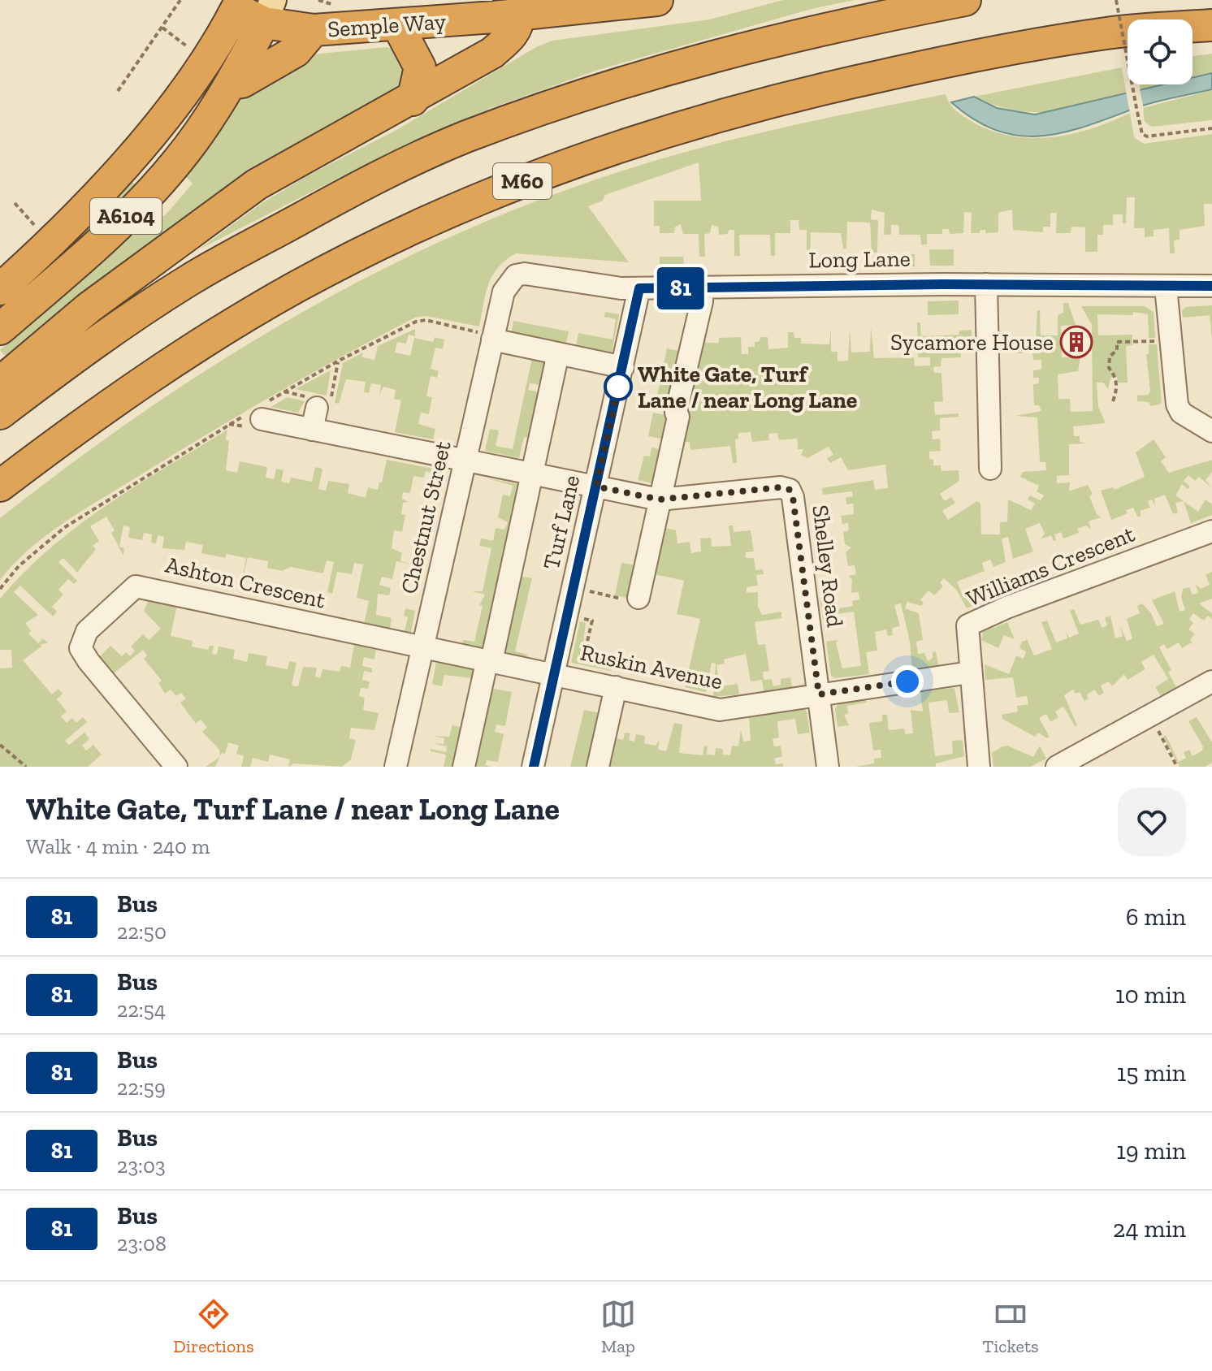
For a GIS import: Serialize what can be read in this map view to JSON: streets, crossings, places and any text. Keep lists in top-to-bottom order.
{
  "streets": {
    "highway": ["Semple Way", "M60", "A6104"],
    "street": [
      "Long Lane",
      "Chestnut Street",
      "Turf Lane",
      "Shelley Road",
      "Williams Crescent",
      "Ashton Crescent",
      "Ruskin Avenue"
    ]
  },
  "crossings": [
    ["Semple Way", "A6104"],
    ["Long Lane", "Chestnut Street"],
    ["Long Lane", "Turf Lane"],
    ["Chestnut Street", "Shelley Road"],
    ["Chestnut Street", "Ashton Crescent"],
    ["Chestnut Street", "Ruskin Avenue"],
    ["Turf Lane", "Shelley Road"],
    ["Turf Lane", "Ruskin Avenue"],
    ["Shelley Road", "Ruskin Avenue"],
    ["Williams Crescent", "Ruskin Avenue"],
    ["Ashton Crescent", "Ruskin Avenue"]
  ],
  "places": {
    "building": ["Sycamore House"],
    "other": ["White Gate, Turf Lane / near Long Lane"]
  },
  "lines": ["bus line 81"],
  "page": {
    "on_map": "81",
    "heading": ["White Gate, Turf Lane / near Long Lane", "Walk · 4 min · 240 m"],
    "list": [
      {
        "mark": "81",
        "name": "Bus",
        "note": "22:50",
        "value": "6 min"
      },
      {
        "mark": "81",
        "name": "Bus",
        "note": "22:54",
        "value": "10 min"
      },
      {
        "mark": "81",
        "name": "Bus",
        "note": "22:59",
        "value": "15 min"
      },
      {
        "mark": "81",
        "name": "Bus",
        "note": "23:03",
        "value": "19 min"
      },
      {
        "mark": "81",
        "name": "Bus",
        "note": "23:08",
        "value": "24 min"
      }
    ],
    "tabs": ["Directions", "Map", "Tickets"]
  }
}
